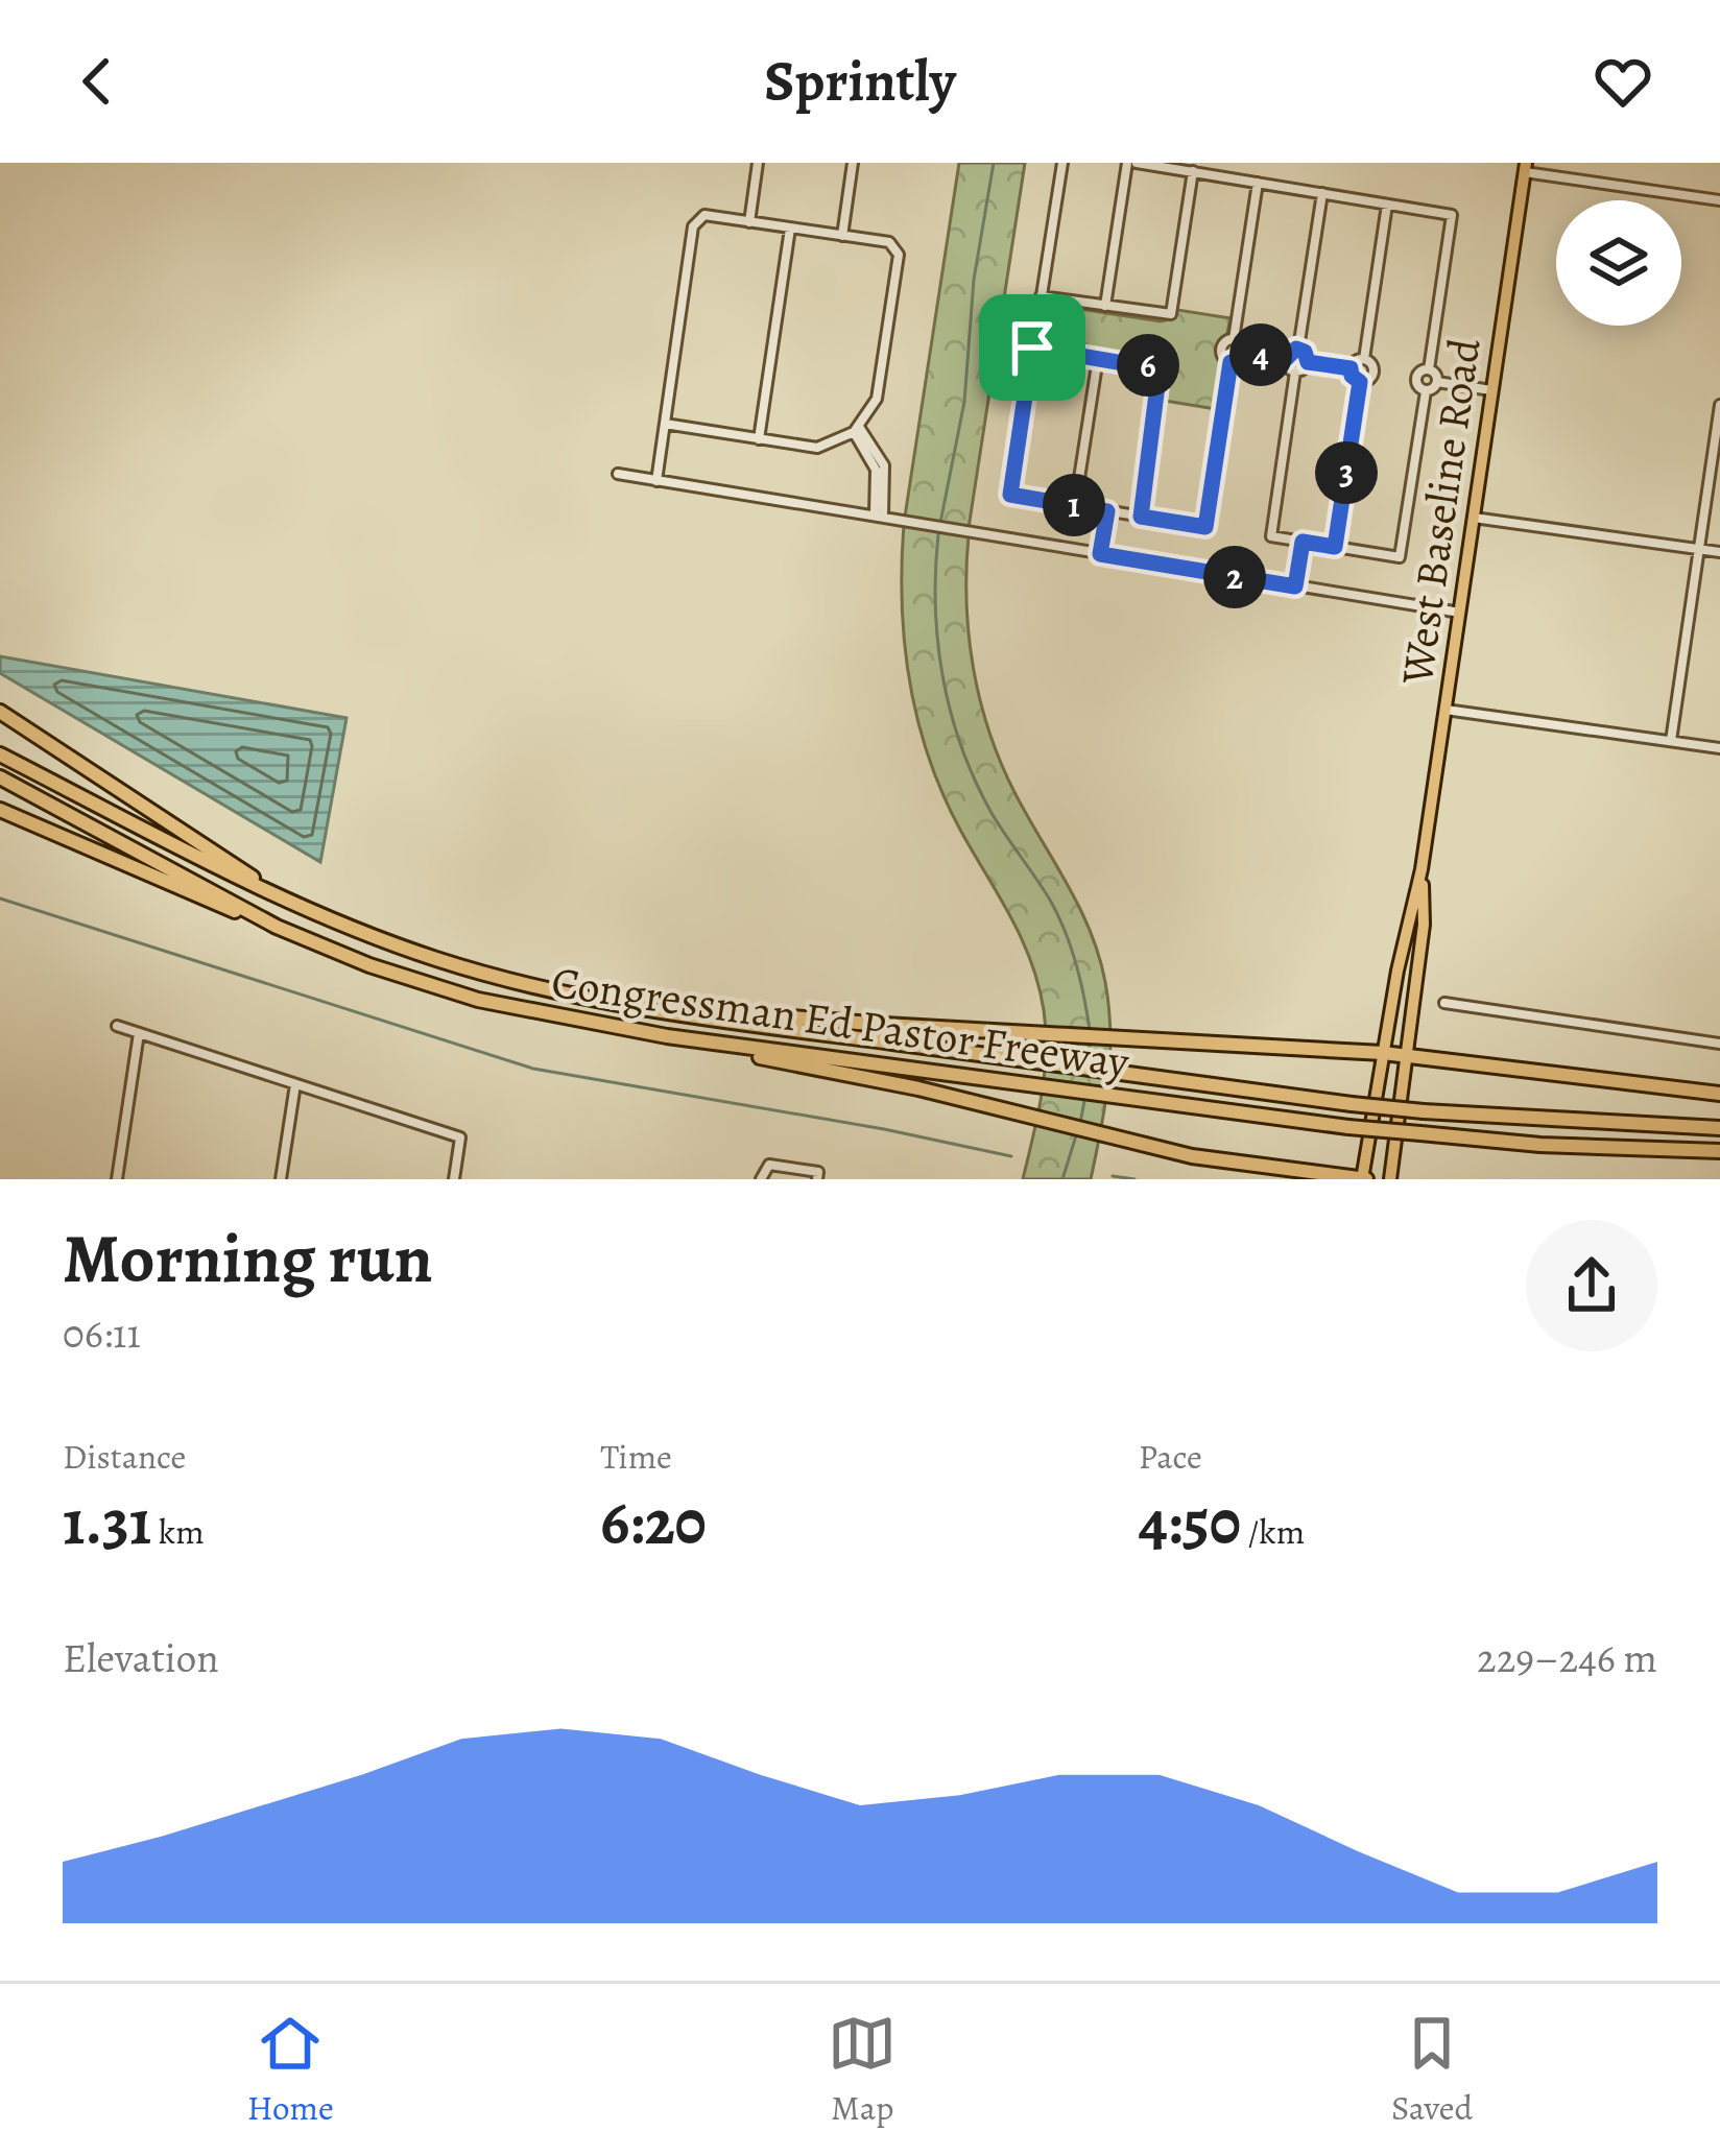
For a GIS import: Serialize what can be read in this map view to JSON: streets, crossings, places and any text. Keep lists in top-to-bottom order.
{
  "streets": {
    "highway": ["Congressman Ed Pastor Freeway"],
    "main road": ["West Baseline Road"]
  },
  "page": {
    "header": "Sprintly",
    "pins": [
      "4",
      "6",
      "3",
      "1",
      "2"
    ],
    "heading": ["Morning run", "06:11"],
    "stats": [
      ["Distance", "1.31 km"],
      ["Time", "6:20"],
      ["Pace", "4:50 /km"]
    ],
    "chart": ["Elevation", "229–246 m"],
    "tabs": ["Home", "Map", "Saved"]
  }
}
